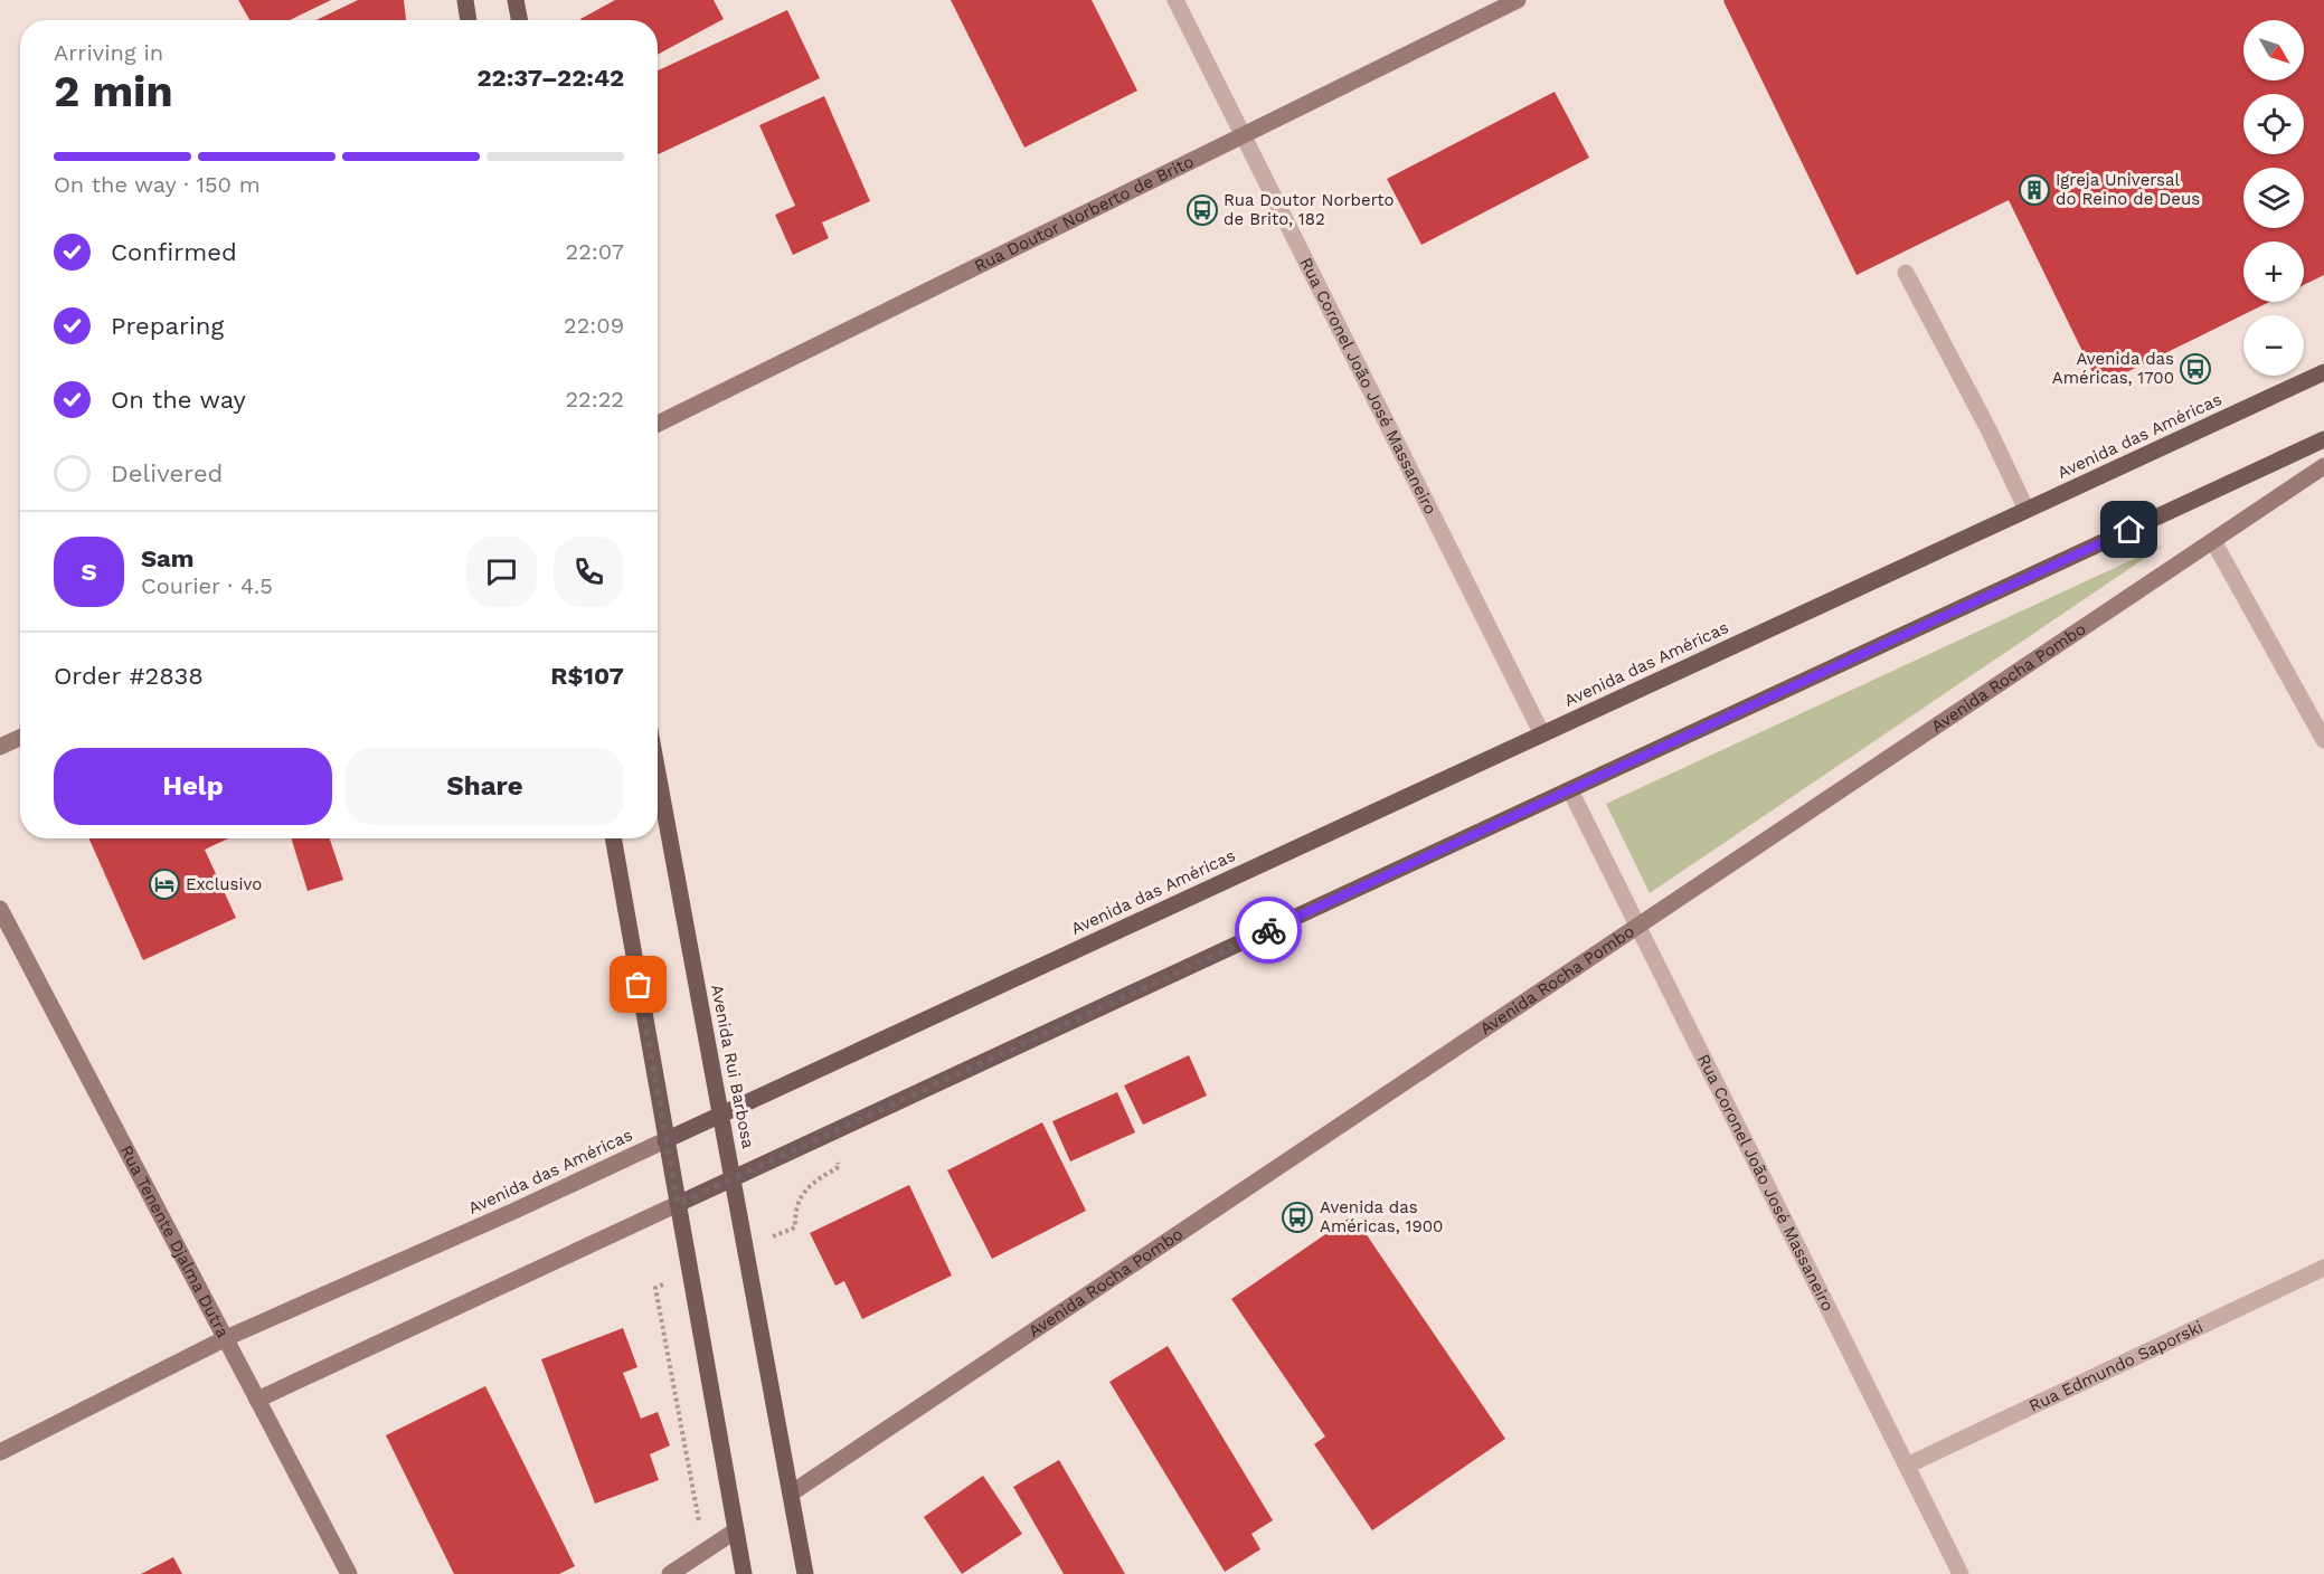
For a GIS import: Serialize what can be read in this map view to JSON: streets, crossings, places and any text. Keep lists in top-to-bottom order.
{
  "streets": {
    "main road": [
      "Rua Doutor Norberto de Brito",
      "Avenida das Américas",
      "Avenida Rocha Pombo",
      "Avenida Rui Barbosa",
      "Rua Tenente Djalma Dutra"
    ],
    "street": ["Rua Coronel João José Massaneiro", "Rua Edmundo Saporski"]
  },
  "crossings": [
    ["Rua Doutor Norberto de Brito", "Rua Coronel João José Massaneiro"],
    ["Rua Coronel João José Massaneiro", "Avenida das Américas"],
    ["Rua Coronel João José Massaneiro", "Avenida Rocha Pombo"],
    ["Rua Coronel João José Massaneiro", "Rua Edmundo Saporski"],
    ["Avenida das Américas", "Avenida Rui Barbosa"],
    ["Avenida das Américas", "Rua Tenente Djalma Dutra"],
    ["Avenida Rocha Pombo", "Avenida Rui Barbosa"]
  ],
  "places": {
    "building": ["Igreja Universal do Reino de Deus"],
    "bus stop": ["Rua Doutor Norberto de Brito, 182", "Avenida das Américas, 1700", "Avenida das Américas, 1900"],
    "hotel": ["Exclusivo"]
  },
  "north": "bottom right",
  "page": {
    "map_buttons": ["+", "−"],
    "heading": ["2 min", "Arriving in", "22:37–22:42"],
    "panel": [
      "Sam",
      "Courier · 4.5",
      "Order #2838",
      "R$107"
    ],
    "bar": "On the way · 150 m",
    "list": [
      ["Confirmed", "22:07"],
      ["Preparing", "22:09"],
      ["On the way", "22:22"],
      "Delivered"
    ],
    "round": "S",
    "buttons": ["Help", "Share"]
  }
}
